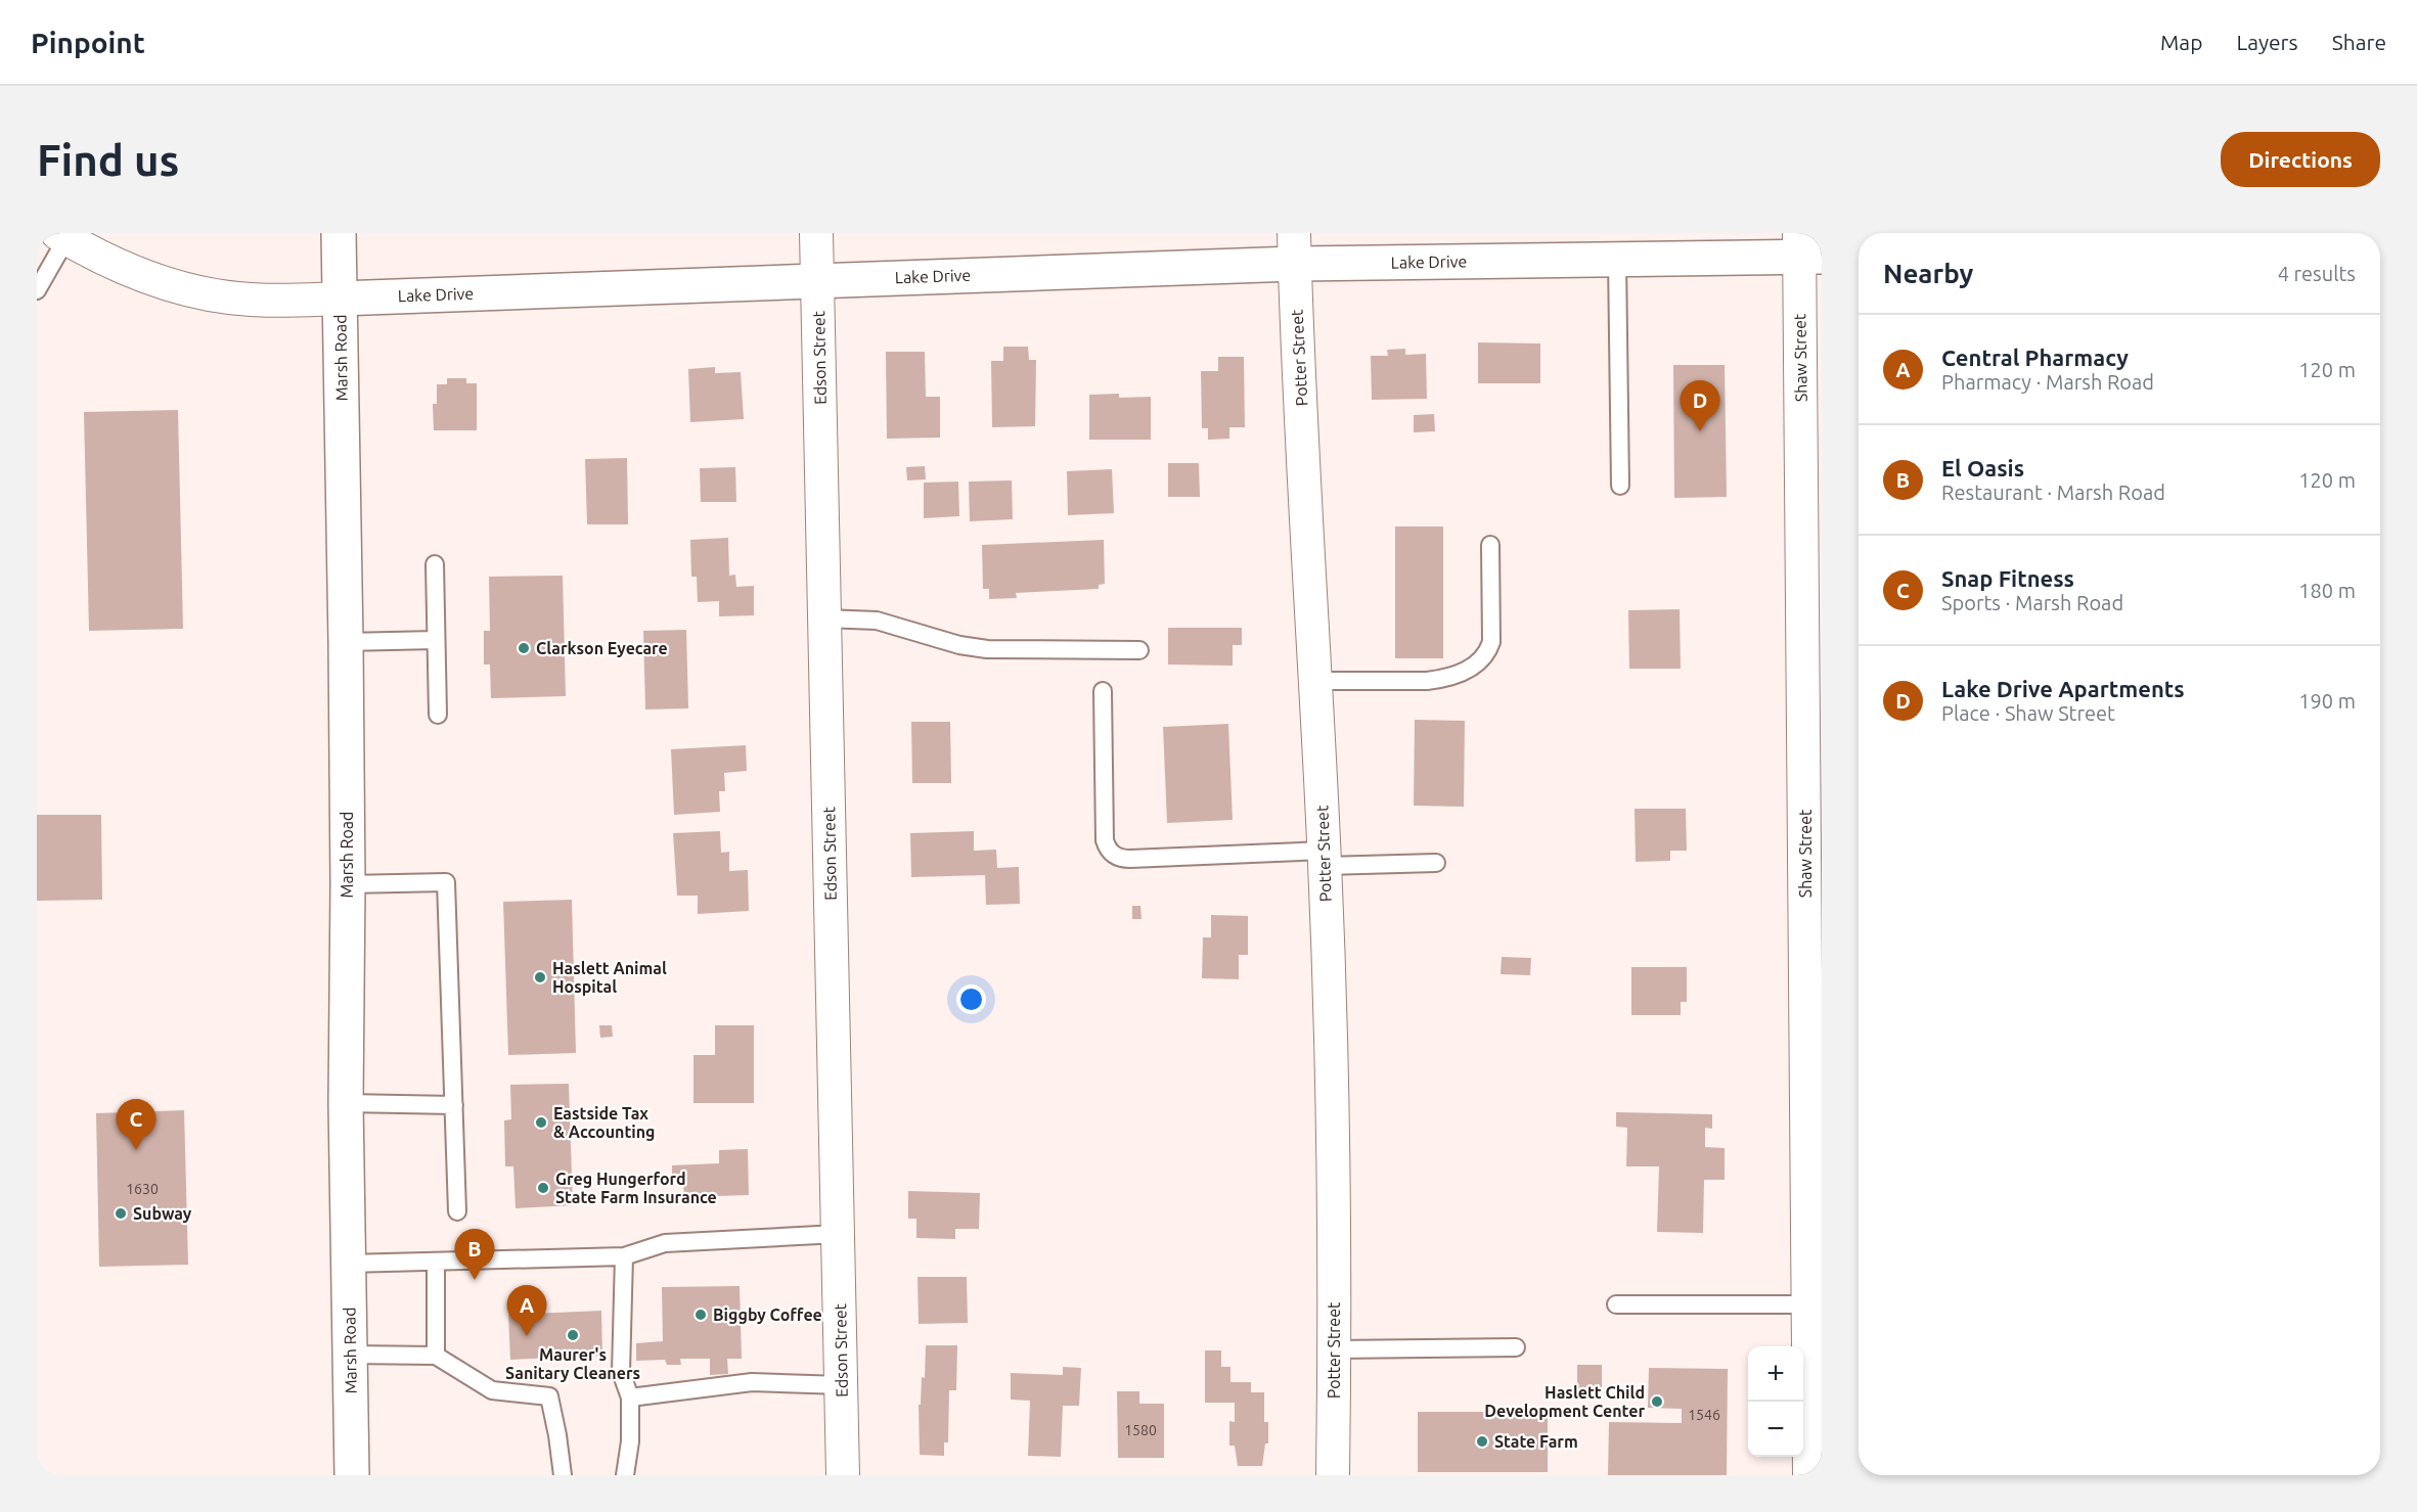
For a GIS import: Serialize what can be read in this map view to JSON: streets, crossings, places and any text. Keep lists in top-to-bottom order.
{
  "streets": {
    "street": [
      "Lake Drive",
      "Marsh Road",
      "Edson Street",
      "Potter Street",
      "Shaw Street"
    ]
  },
  "crossings": [
    ["Lake Drive", "Marsh Road"],
    ["Lake Drive", "Edson Street"],
    ["Lake Drive", "Potter Street"],
    ["Lake Drive", "Shaw Street"]
  ],
  "places": [
    "Clarkson Eyecare",
    "Haslett Animal Hospital",
    "Eastside Tax & Accounting",
    "Greg Hungerford State Farm Insurance",
    "Subway",
    "Biggby Coffee",
    "Maurer's Sanitary Cleaners",
    "Haslett Child Development Center",
    "State Farm"
  ],
  "house_numbers": ["1630", "1546", "1580"],
  "page": {
    "header": "Pinpoint",
    "nav": ["Map", "Layers", "Share"],
    "buttons": "Directions",
    "title": "Find us",
    "heading": ["Nearby", "4 results"],
    "list": [
      {
        "mark": "A",
        "name": "Central Pharmacy",
        "note": "Pharmacy · Marsh Road",
        "value": "120 m"
      },
      {
        "mark": "B",
        "name": "El Oasis",
        "note": "Restaurant · Marsh Road",
        "value": "120 m"
      },
      {
        "mark": "C",
        "name": "Snap Fitness",
        "note": "Sports · Marsh Road",
        "value": "180 m"
      },
      {
        "mark": "D",
        "name": "Lake Drive Apartments",
        "note": "Place · Shaw Street",
        "value": "190 m"
      }
    ],
    "pins": [
      "D",
      "C",
      "B",
      "A"
    ],
    "map_buttons": ["+", "−"]
  }
}
